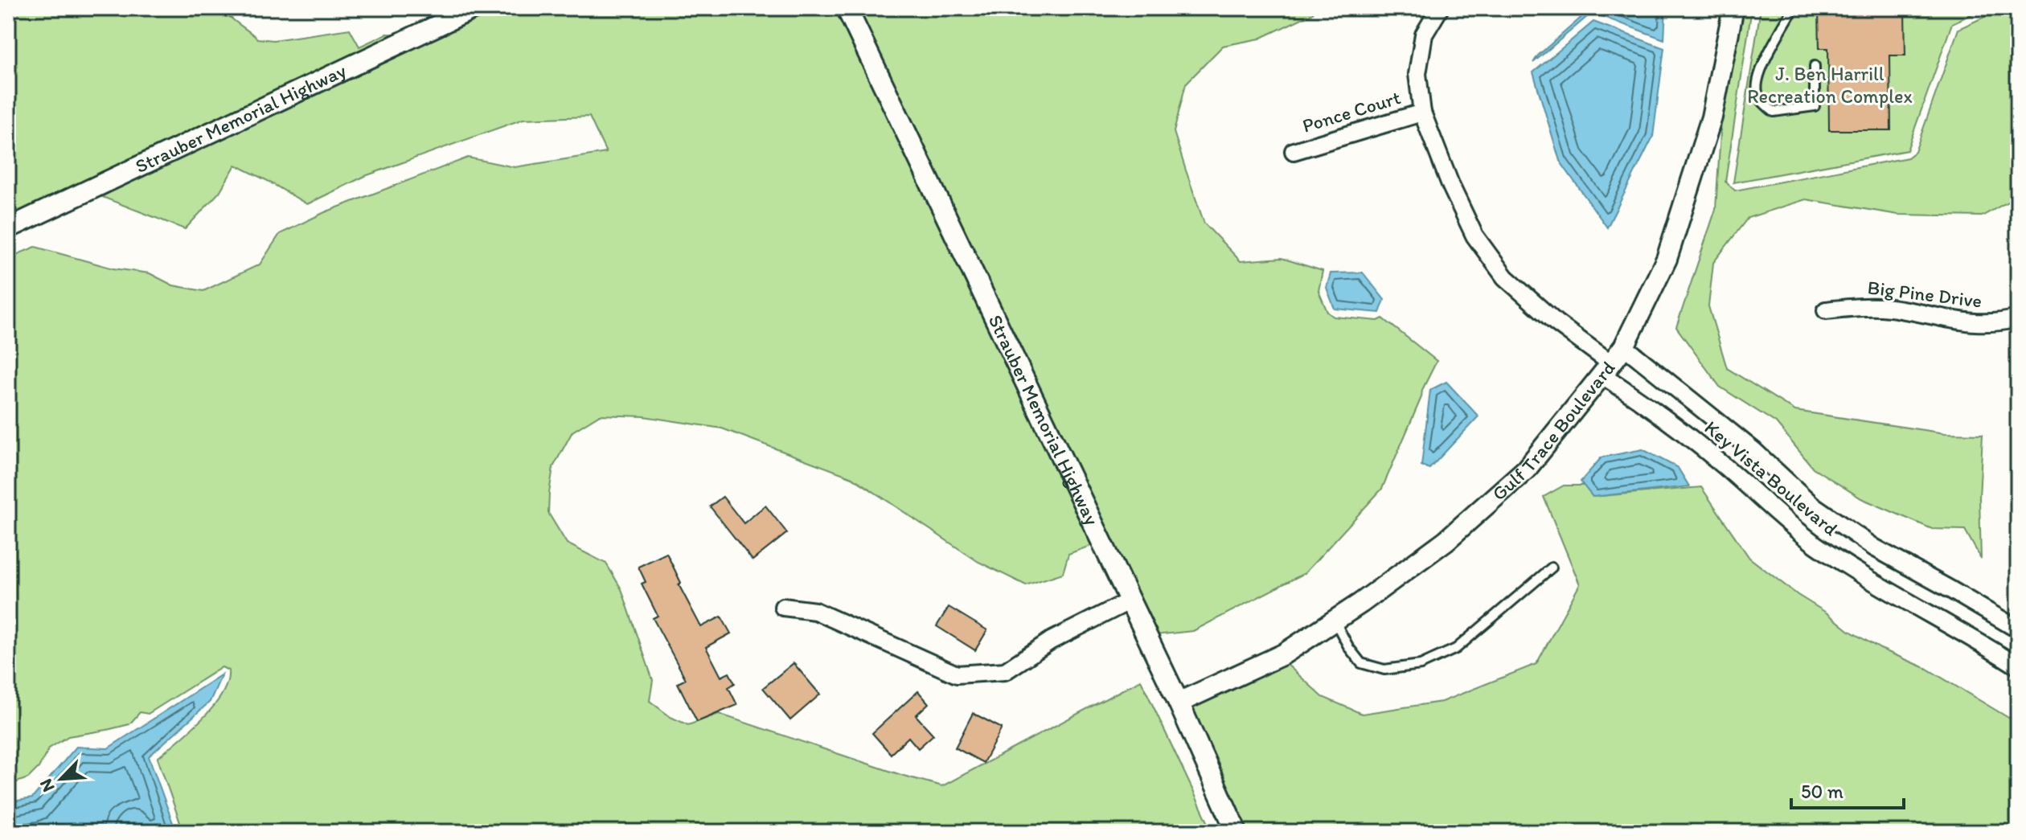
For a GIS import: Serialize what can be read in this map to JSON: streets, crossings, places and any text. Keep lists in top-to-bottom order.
{
  "streets": {
    "street": [
      "Ponce Court",
      "Strauber Memorial Highway",
      "Big Pine Drive",
      "Gulf Trace Boulevard",
      "Key Vista Boulevard"
    ]
  },
  "crossings": [
    ["Ponce Court", "Key Vista Boulevard"],
    ["Strauber Memorial Highway", "Gulf Trace Boulevard"],
    ["Gulf Trace Boulevard", "Key Vista Boulevard"]
  ],
  "parks": ["J. Ben Harrill Recreation Complex"],
  "scale_bar": "50 m",
  "north": "bottom left"
}
